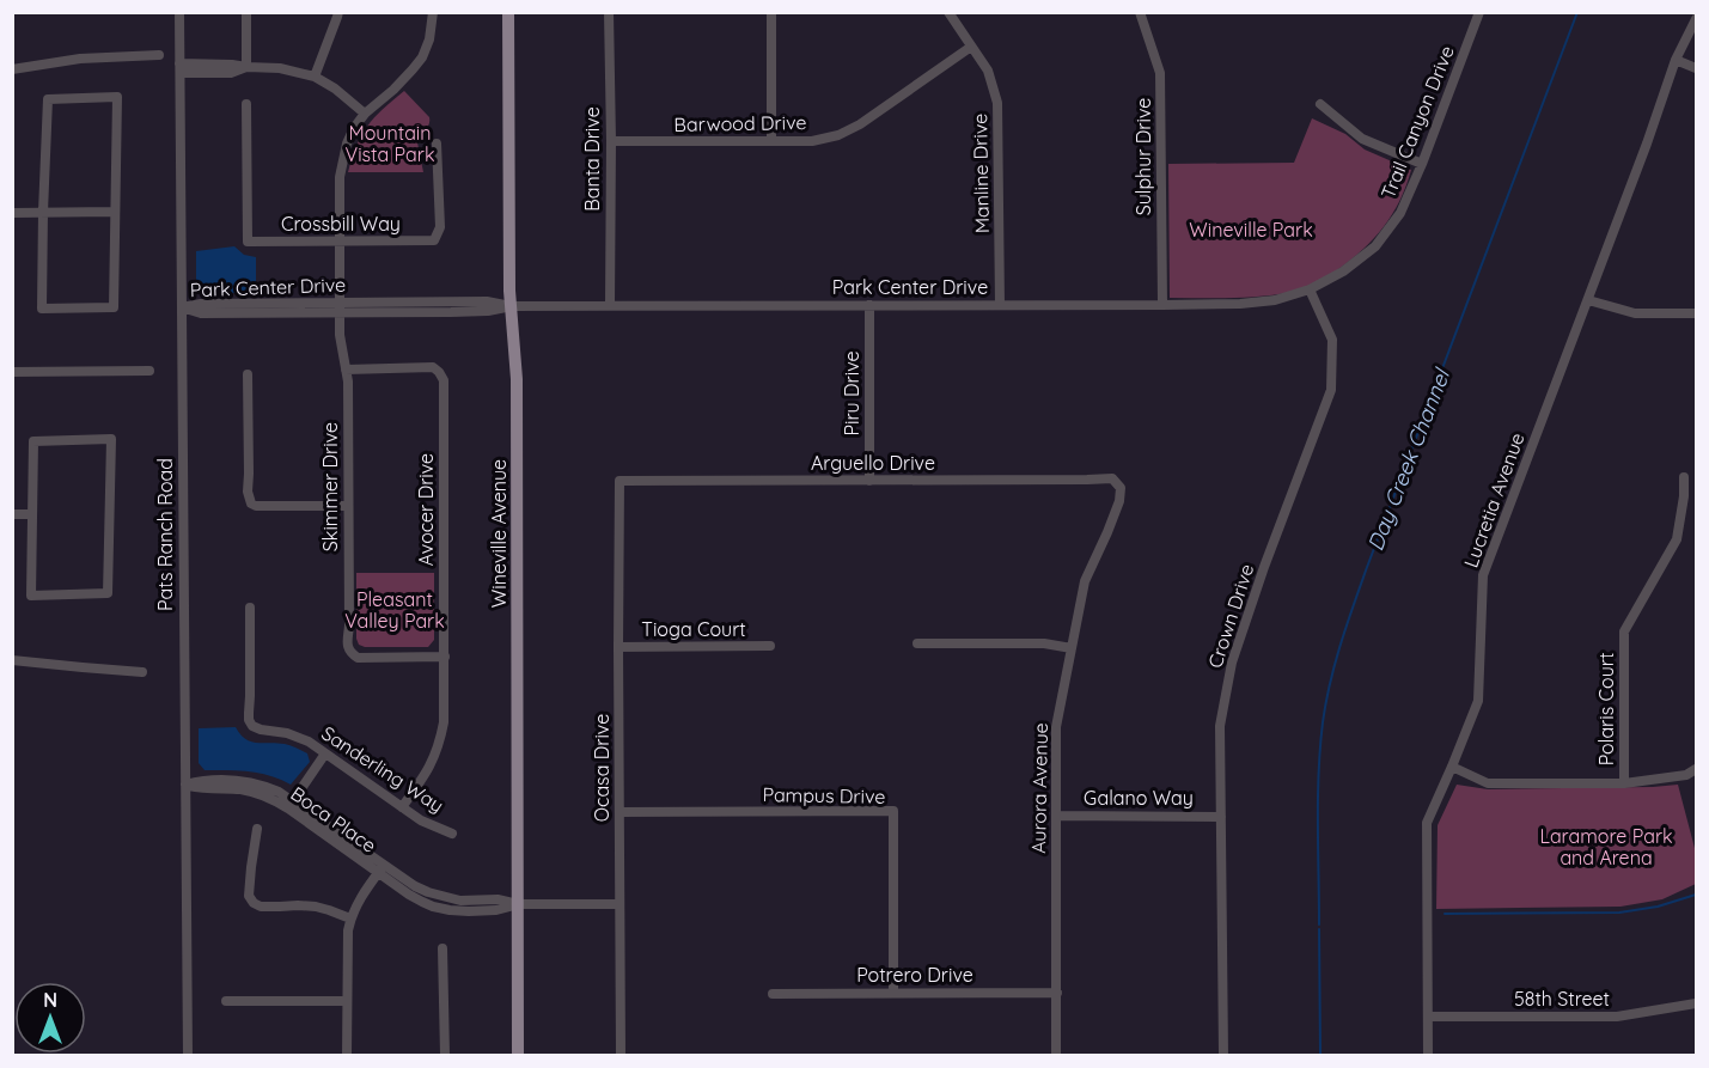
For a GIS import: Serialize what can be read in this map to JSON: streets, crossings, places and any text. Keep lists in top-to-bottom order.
{
  "streets": {
    "main road": ["Wineville Avenue"],
    "street": [
      "Trail Canyon Drive",
      "Barwood Drive",
      "Sulphur Drive",
      "Banta Drive",
      "Manline Drive",
      "Crossbill Way",
      "Park Center Drive",
      "Piru Drive",
      "Arguello Drive",
      "Skimmer Drive",
      "Lucretia Avenue",
      "Avocer Drive",
      "Pats Ranch Road",
      "Crown Drive",
      "Tioga Court",
      "Polaris Court",
      "Ocasa Drive",
      "Sanderling Way",
      "Aurora Avenue",
      "Pampus Drive",
      "Galano Way",
      "Boca Place",
      "Potrero Drive",
      "58th Street"
    ]
  },
  "crossings": [
    ["Trail Canyon Drive", "Park Center Drive"],
    ["Trail Canyon Drive", "Crown Drive"],
    ["Barwood Drive", "Banta Drive"],
    ["Barwood Drive", "Manline Drive"],
    ["Sulphur Drive", "Park Center Drive"],
    ["Banta Drive", "Park Center Drive"],
    ["Manline Drive", "Park Center Drive"],
    ["Crossbill Way", "Skimmer Drive"],
    ["Park Center Drive", "Piru Drive"],
    ["Park Center Drive", "Skimmer Drive"],
    ["Park Center Drive", "Wineville Avenue"],
    ["Park Center Drive", "Pats Ranch Road"],
    ["Park Center Drive", "Crown Drive"],
    ["Piru Drive", "Arguello Drive"],
    ["Arguello Drive", "Ocasa Drive"],
    ["Arguello Drive", "Aurora Avenue"],
    ["Skimmer Drive", "Avocer Drive"],
    ["Lucretia Avenue", "58th Street"],
    ["Avocer Drive", "Sanderling Way"],
    ["Wineville Avenue", "Boca Place"],
    ["Pats Ranch Road", "Boca Place"],
    ["Crown Drive", "Galano Way"],
    ["Tioga Court", "Ocasa Drive"],
    ["Ocasa Drive", "Pampus Drive"],
    ["Ocasa Drive", "Boca Place"],
    ["Aurora Avenue", "Galano Way"],
    ["Aurora Avenue", "Potrero Drive"],
    ["Pampus Drive", "Potrero Drive"]
  ],
  "water": ["Day Creek Channel"],
  "parks": [
    "Mountain Vista Park",
    "Wineville Park",
    "Pleasant Valley Park",
    "Laramore Park and Arena"
  ],
  "north": "top"
}
